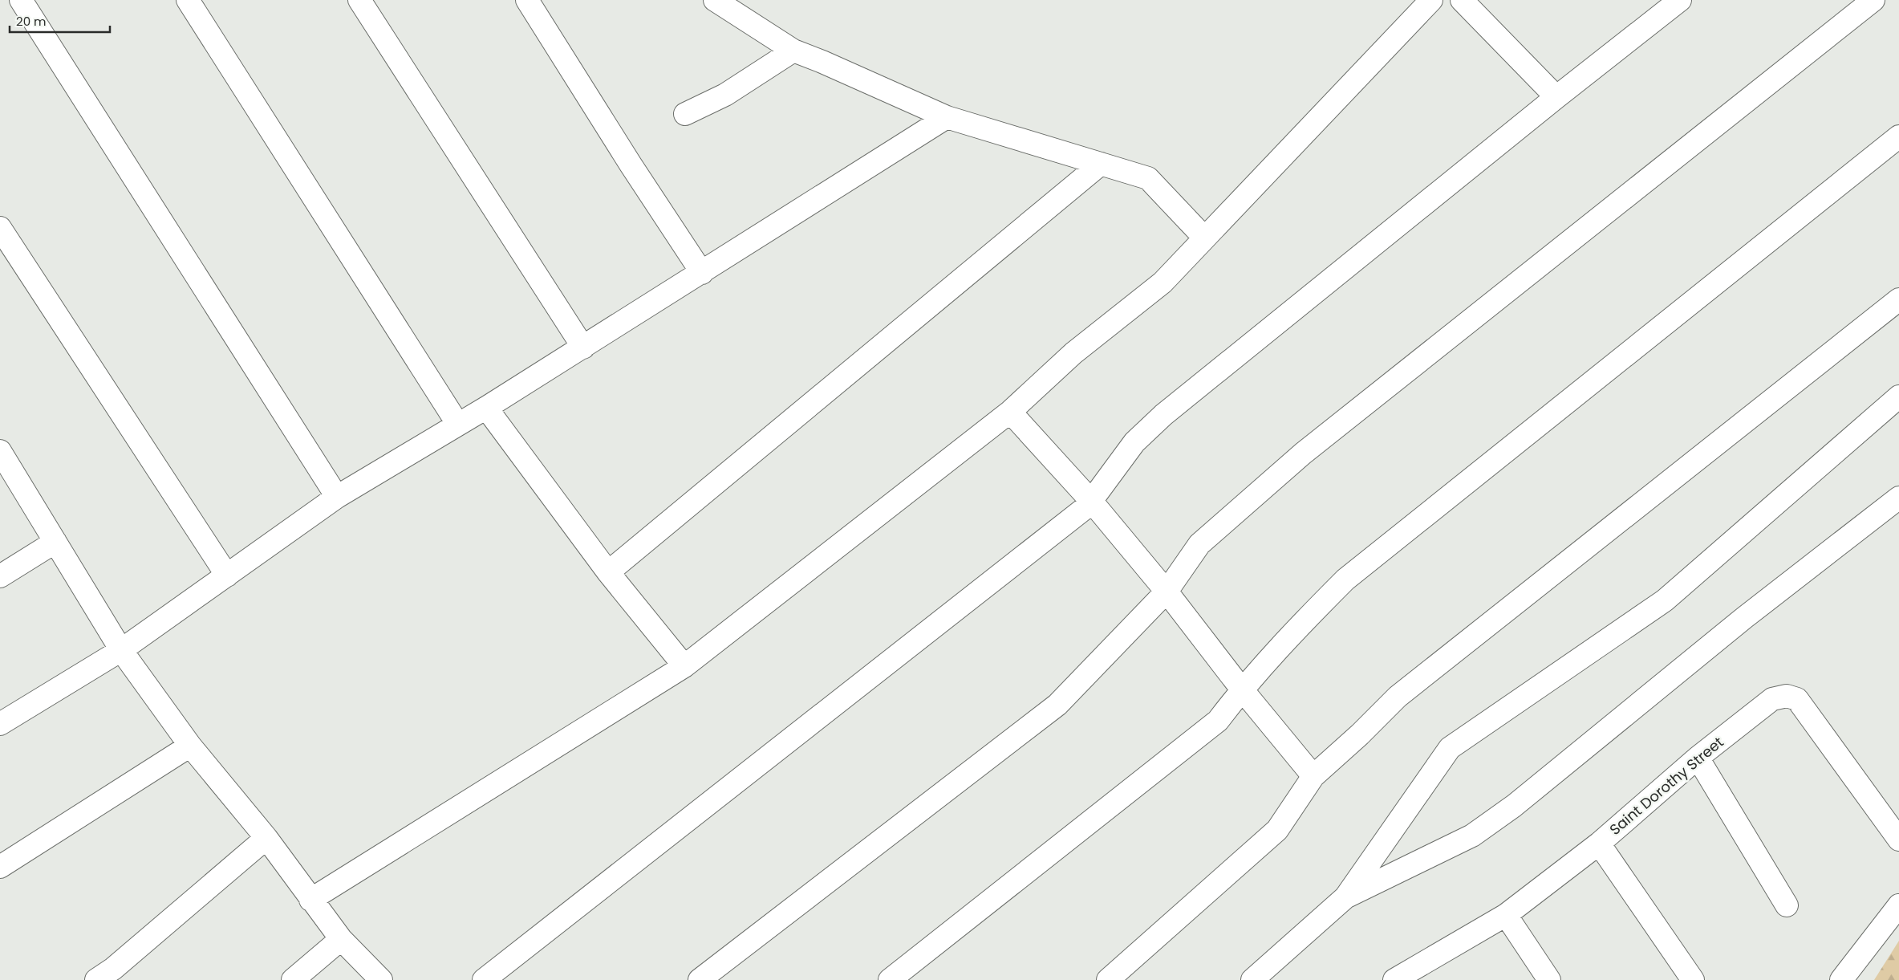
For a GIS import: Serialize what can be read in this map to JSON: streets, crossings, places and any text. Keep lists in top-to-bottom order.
{
  "streets": {
    "street": ["Saint Dorothy Street"]
  },
  "scale_bar": "20 m"
}
